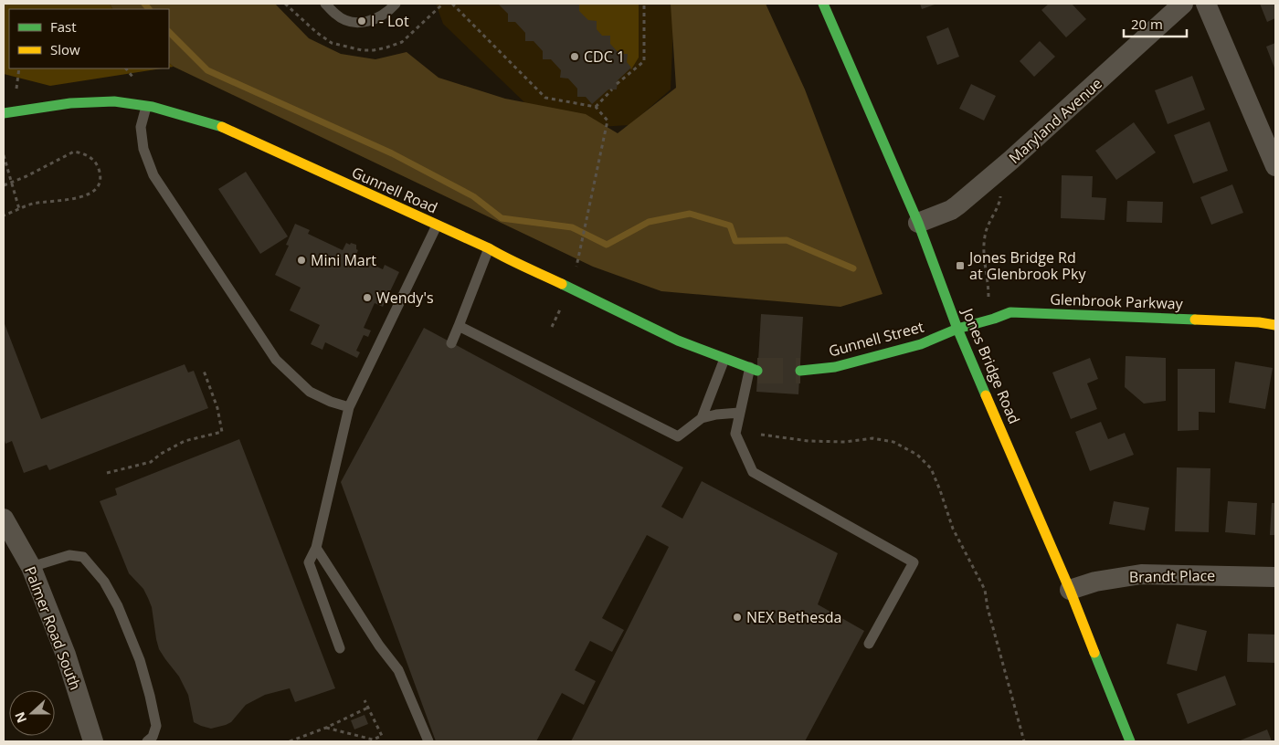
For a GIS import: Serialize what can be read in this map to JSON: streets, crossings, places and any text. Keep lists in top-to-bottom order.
{
  "streets": {
    "street": [
      "Maryland Avenue",
      "Gunnell Road",
      "Glenbrook Parkway",
      "Gunnell Street",
      "Jones Bridge Road",
      "Brandt Place",
      "Palmer Road South"
    ]
  },
  "crossings": [
    ["Maryland Avenue", "Jones Bridge Road"],
    ["Glenbrook Parkway", "Gunnell Street"],
    ["Glenbrook Parkway", "Jones Bridge Road"],
    ["Gunnell Street", "Jones Bridge Road"],
    ["Jones Bridge Road", "Brandt Place"]
  ],
  "places": {
    "other": [
      "I - Lot",
      "CDC 1",
      "Mini Mart",
      "Wendy's",
      "NEX Bethesda"
    ],
    "transit": ["Jones Bridge Rd at Glenbrook Pky"]
  },
  "legend": ["Fast", "Slow"],
  "scale_bar": "20 m",
  "north": "left"
}
